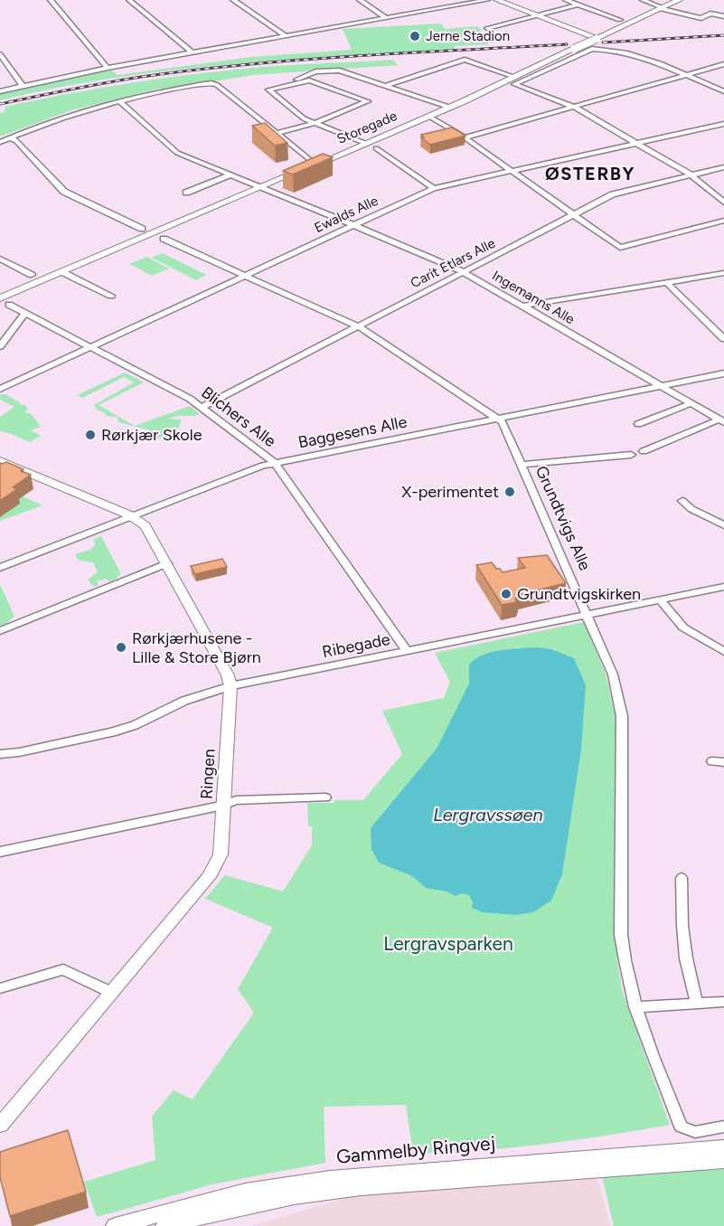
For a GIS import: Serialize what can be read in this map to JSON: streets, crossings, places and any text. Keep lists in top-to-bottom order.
{
  "streets": {
    "street": [
      "Storegade",
      "Ewalds Alle",
      "Carit Etlars Alle",
      "Ingemanns Alle",
      "Blichers Alle",
      "Baggesens Alle",
      "Grundtvigs Alle",
      "Ribegade",
      "Ringen",
      "Gammelby Ringvej"
    ]
  },
  "crossings": [
    ["Storegade", "Ingemanns Alle"],
    ["Ewalds Alle", "Ingemanns Alle"],
    ["Ewalds Alle", "Blichers Alle"],
    ["Ewalds Alle", "Grundtvigs Alle"],
    ["Carit Etlars Alle", "Ingemanns Alle"],
    ["Carit Etlars Alle", "Blichers Alle"],
    ["Carit Etlars Alle", "Grundtvigs Alle"],
    ["Ingemanns Alle", "Baggesens Alle"],
    ["Blichers Alle", "Baggesens Alle"],
    ["Blichers Alle", "Ribegade"],
    ["Baggesens Alle", "Grundtvigs Alle"],
    ["Baggesens Alle", "Ringen"],
    ["Grundtvigs Alle", "Ribegade"],
    ["Ribegade", "Ringen"]
  ],
  "districts": ["ØSTERBY"],
  "water": ["Lergravssøen"],
  "parks": ["Lergravsparken"],
  "places": [
    "Jerne Stadion",
    "Rørkjær Skole",
    "X-perimentet",
    "Grundtvigskirken",
    "Rørkjærhusene - Lille & Store Bjørn"
  ]
}
